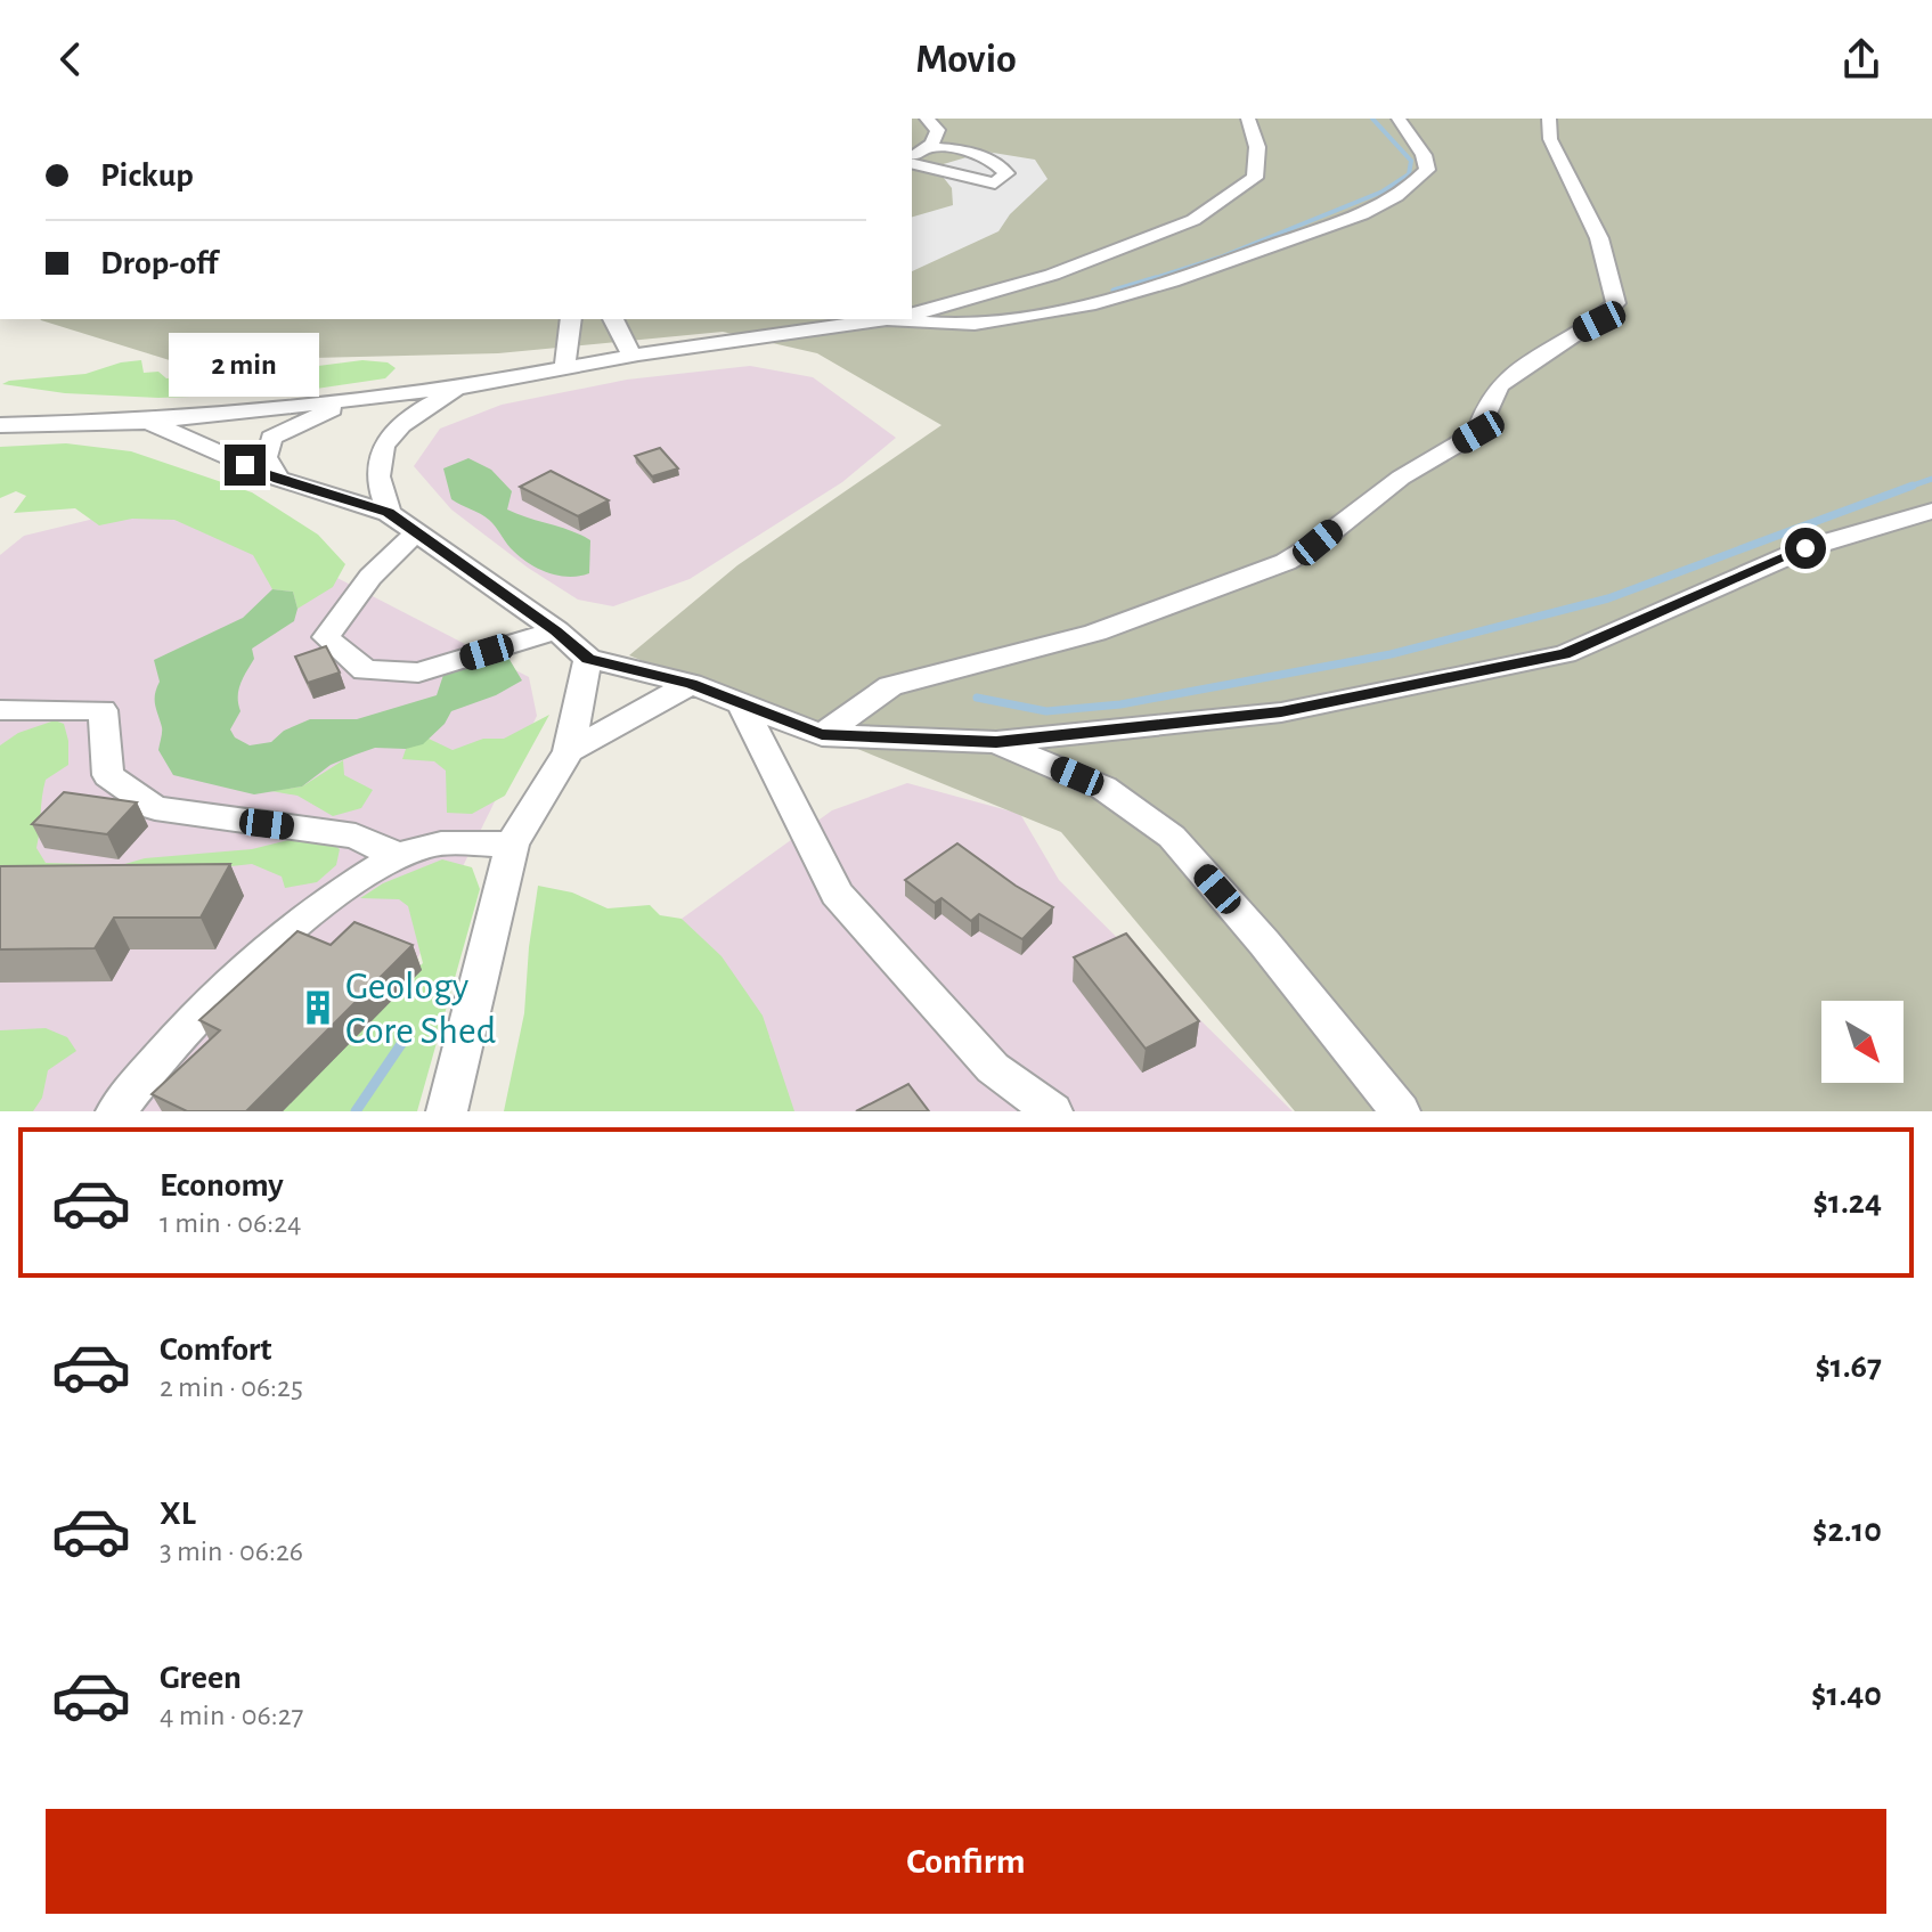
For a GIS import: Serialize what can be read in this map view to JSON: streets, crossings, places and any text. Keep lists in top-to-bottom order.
{
  "places": {
    "building": ["Geology Core Shed"]
  },
  "north": "bottom right",
  "page": {
    "header": "Movio",
    "banner": ["Pickup", "Drop-off"],
    "bubble": "2 min",
    "list": [
      {
        "name": "Economy",
        "note": "1 min · 06:24",
        "value": "$1.24"
      },
      {
        "name": "Comfort",
        "note": "2 min · 06:25",
        "value": "$1.67"
      },
      {
        "name": "XL",
        "note": "3 min · 06:26",
        "value": "$2.10"
      },
      {
        "name": "Green",
        "note": "4 min · 06:27",
        "value": "$1.40"
      }
    ],
    "buttons": "Confirm"
  }
}
